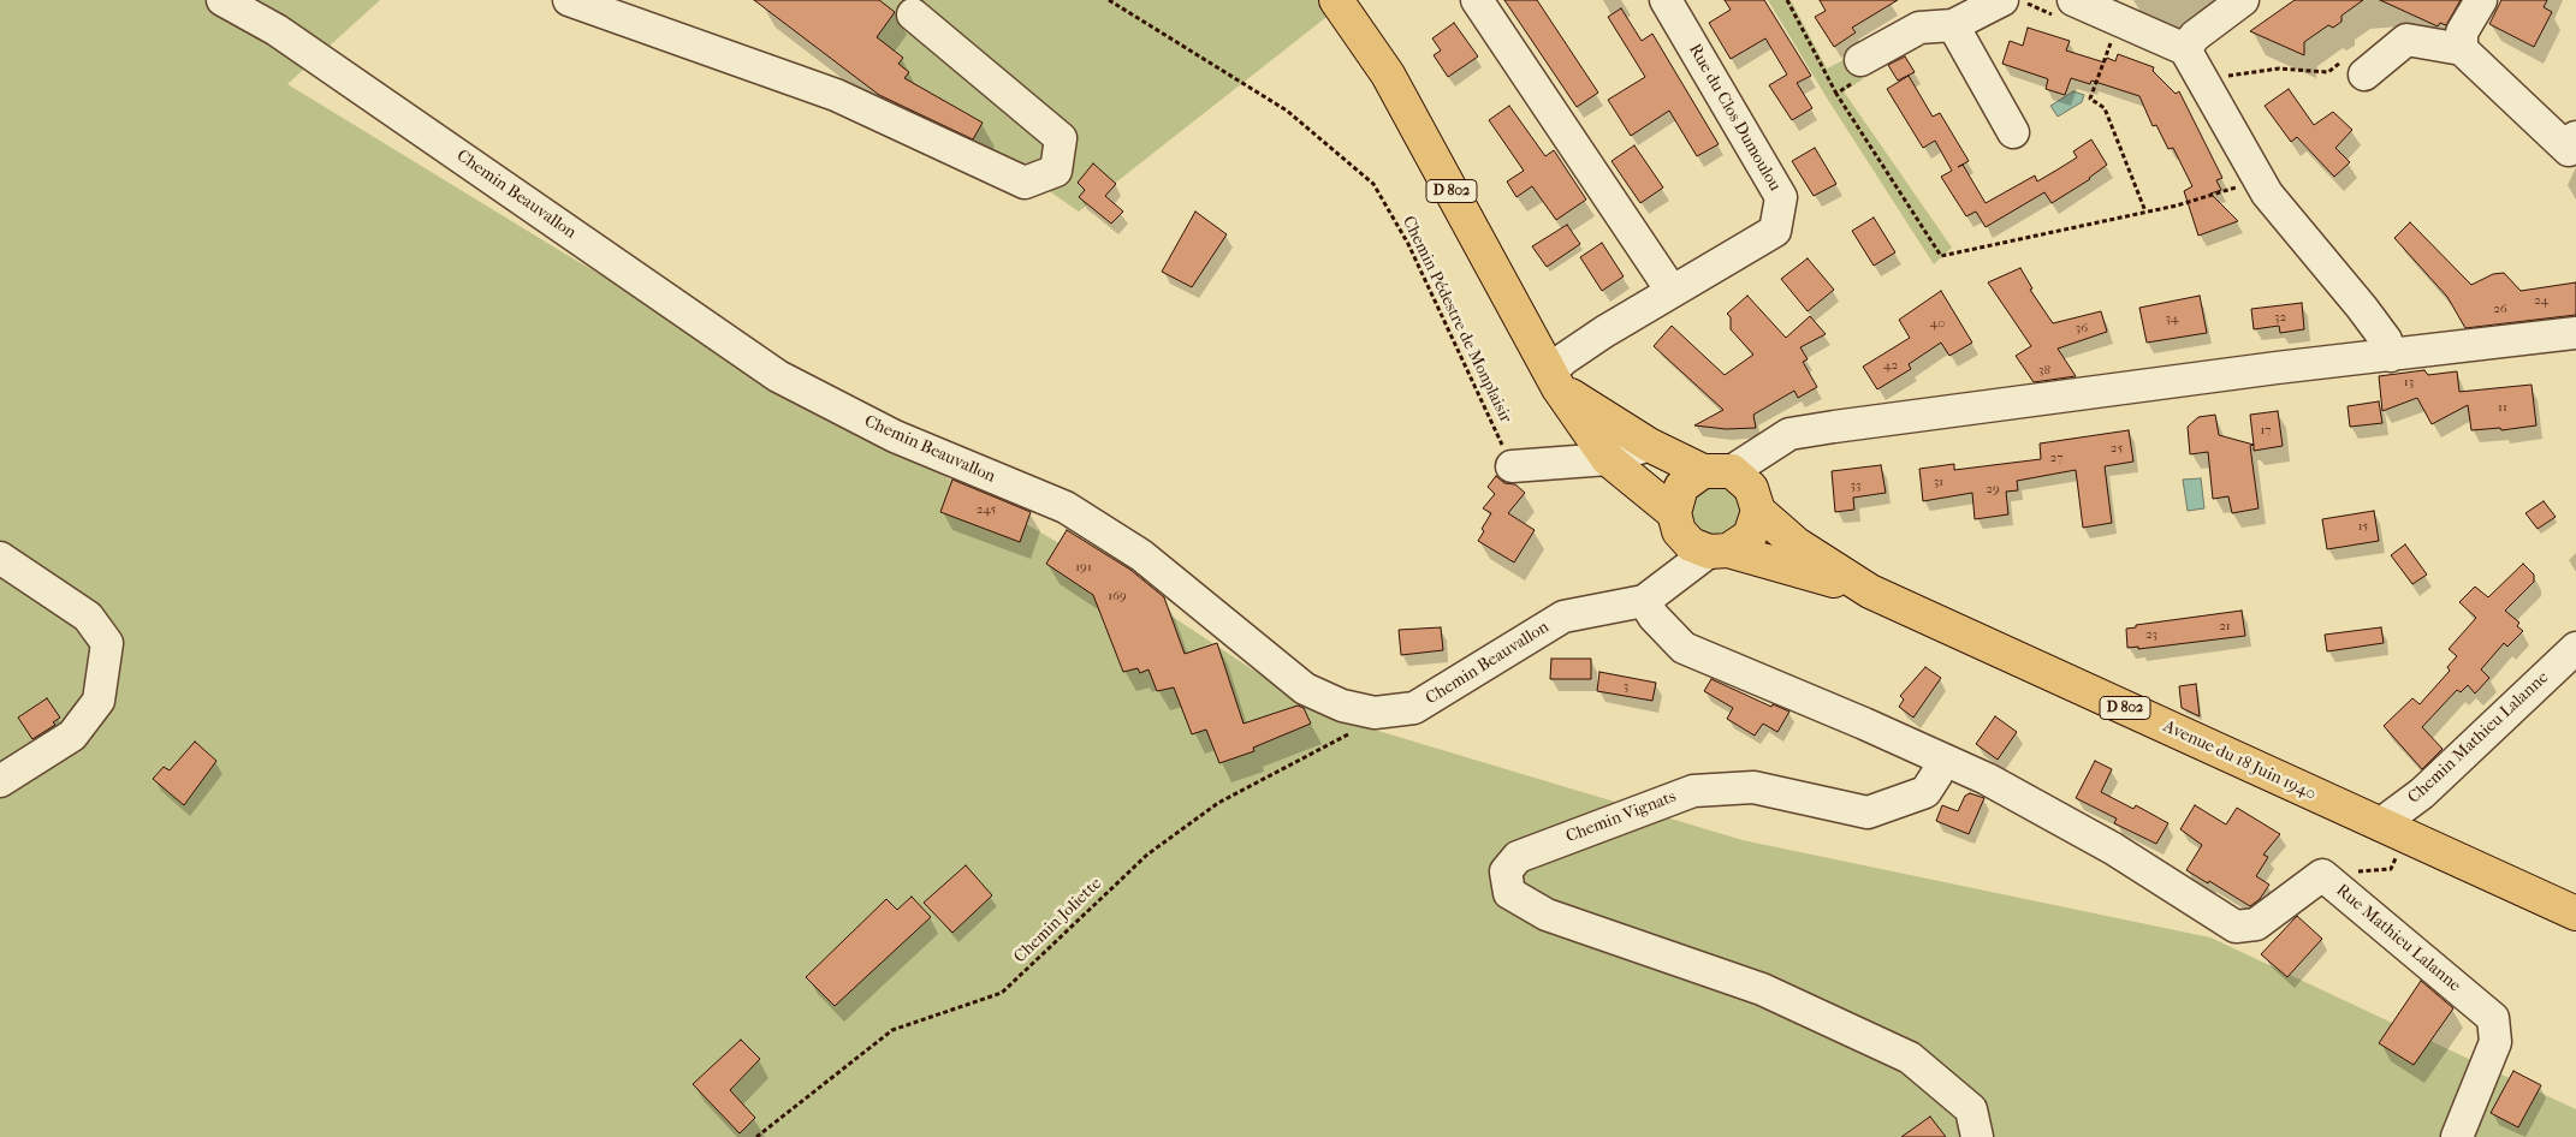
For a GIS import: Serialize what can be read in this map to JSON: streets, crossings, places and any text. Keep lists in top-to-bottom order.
{
  "streets": {
    "main road": ["D 802", "Avenue du 18 Juin 1940"],
    "street": [
      "Rue du Clos Dumoulou",
      "Chemin Beauvallon",
      "Chemin Mathieu Lalanne",
      "Chemin Vignats",
      "Rue Mathieu Lalanne"
    ],
    "path": ["Chemin Pédestre de Monplaisir", "Chemin Joliette"]
  },
  "crossings": [
    ["Rue du Clos Dumoulou", "D 802"],
    ["D 802", "Chemin Beauvallon"],
    ["D 802", "Avenue du 18 Juin 1940"],
    ["Chemin Beauvallon", "Avenue du 18 Juin 1940"],
    ["Chemin Beauvallon", "Chemin Joliette"],
    ["Chemin Mathieu Lalanne", "Avenue du 18 Juin 1940"],
    ["Chemin Vignats", "Rue Mathieu Lalanne"]
  ],
  "house_numbers": [
    "24",
    "26",
    "32",
    "34",
    "40",
    "36",
    "42",
    "38",
    "13",
    "11",
    "17",
    "25",
    "27",
    "31",
    "33",
    "29",
    "245",
    "15",
    "191",
    "169",
    "21",
    "23",
    "3"
  ]
}
